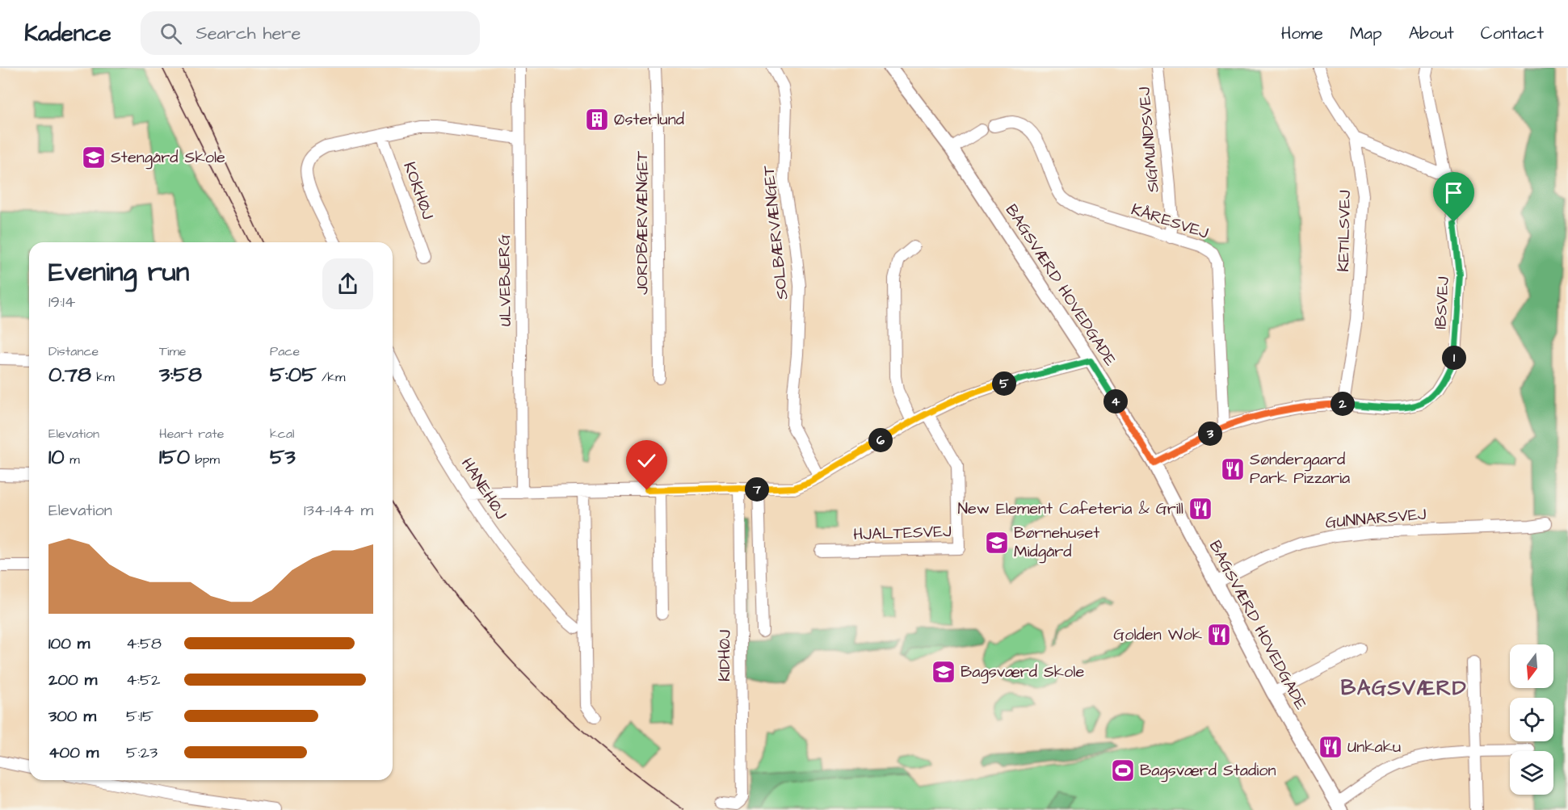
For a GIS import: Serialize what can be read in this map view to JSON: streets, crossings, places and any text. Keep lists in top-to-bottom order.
{
  "streets": {
    "street": [
      "SIGMUNDSVEJ",
      "KOKHØJ",
      "KÅRESVEJ",
      "JORDBÆRVÆNGET",
      "KETILSVEJ",
      "SOLBÆRVÆNGET",
      "ULVEBJERG",
      "BAGSVÆRD HOVEDGADE",
      "IBSVEJ",
      "HANEHØJ",
      "GUNNARSVEJ",
      "HJALTESVEJ",
      "KIDHØJ"
    ]
  },
  "crossings": [
    ["SIGMUNDSVEJ", "KÅRESVEJ"],
    ["KÅRESVEJ", "IBSVEJ"],
    ["KETILSVEJ", "IBSVEJ"],
    ["BAGSVÆRD HOVEDGADE", "IBSVEJ"],
    ["BAGSVÆRD HOVEDGADE", "GUNNARSVEJ"]
  ],
  "districts": ["BAGSVÆRD"],
  "places": {
    "building": ["Østerlund"],
    "school or university": ["Stengård Skole", "Børnehuset Midgård", "Bagsværd Skole"],
    "restaurant": [
      "Søndergaard Park Pizzaria",
      "New Element Cafeteria & Grill",
      "Golden Wok",
      "Unkaku"
    ],
    "sports": ["Bagsværd Stadion"]
  },
  "north": "bottom",
  "page": {
    "header": "Kadence",
    "search": "Search here",
    "nav": [
      "Home",
      "Map",
      "About",
      "Contact"
    ],
    "heading": ["Evening run", "19:14"],
    "stats": [
      ["Distance", "0.78 km"],
      ["Time", "3:58"],
      ["Pace", "5:05 /km"],
      ["Elevation", "10 m"],
      ["Heart rate", "150 bpm"],
      ["kcal", "53"]
    ],
    "pins": [
      "1",
      "5",
      "4",
      "2",
      "3",
      "6",
      "7"
    ],
    "chart": ["Elevation", "134–144 m"],
    "list": [
      {
        "name": "100 m",
        "note": "4:58"
      },
      {
        "name": "200 m",
        "note": "4:52"
      },
      {
        "name": "300 m",
        "note": "5:15"
      },
      {
        "name": "400 m",
        "note": "5:23"
      }
    ]
  }
}
